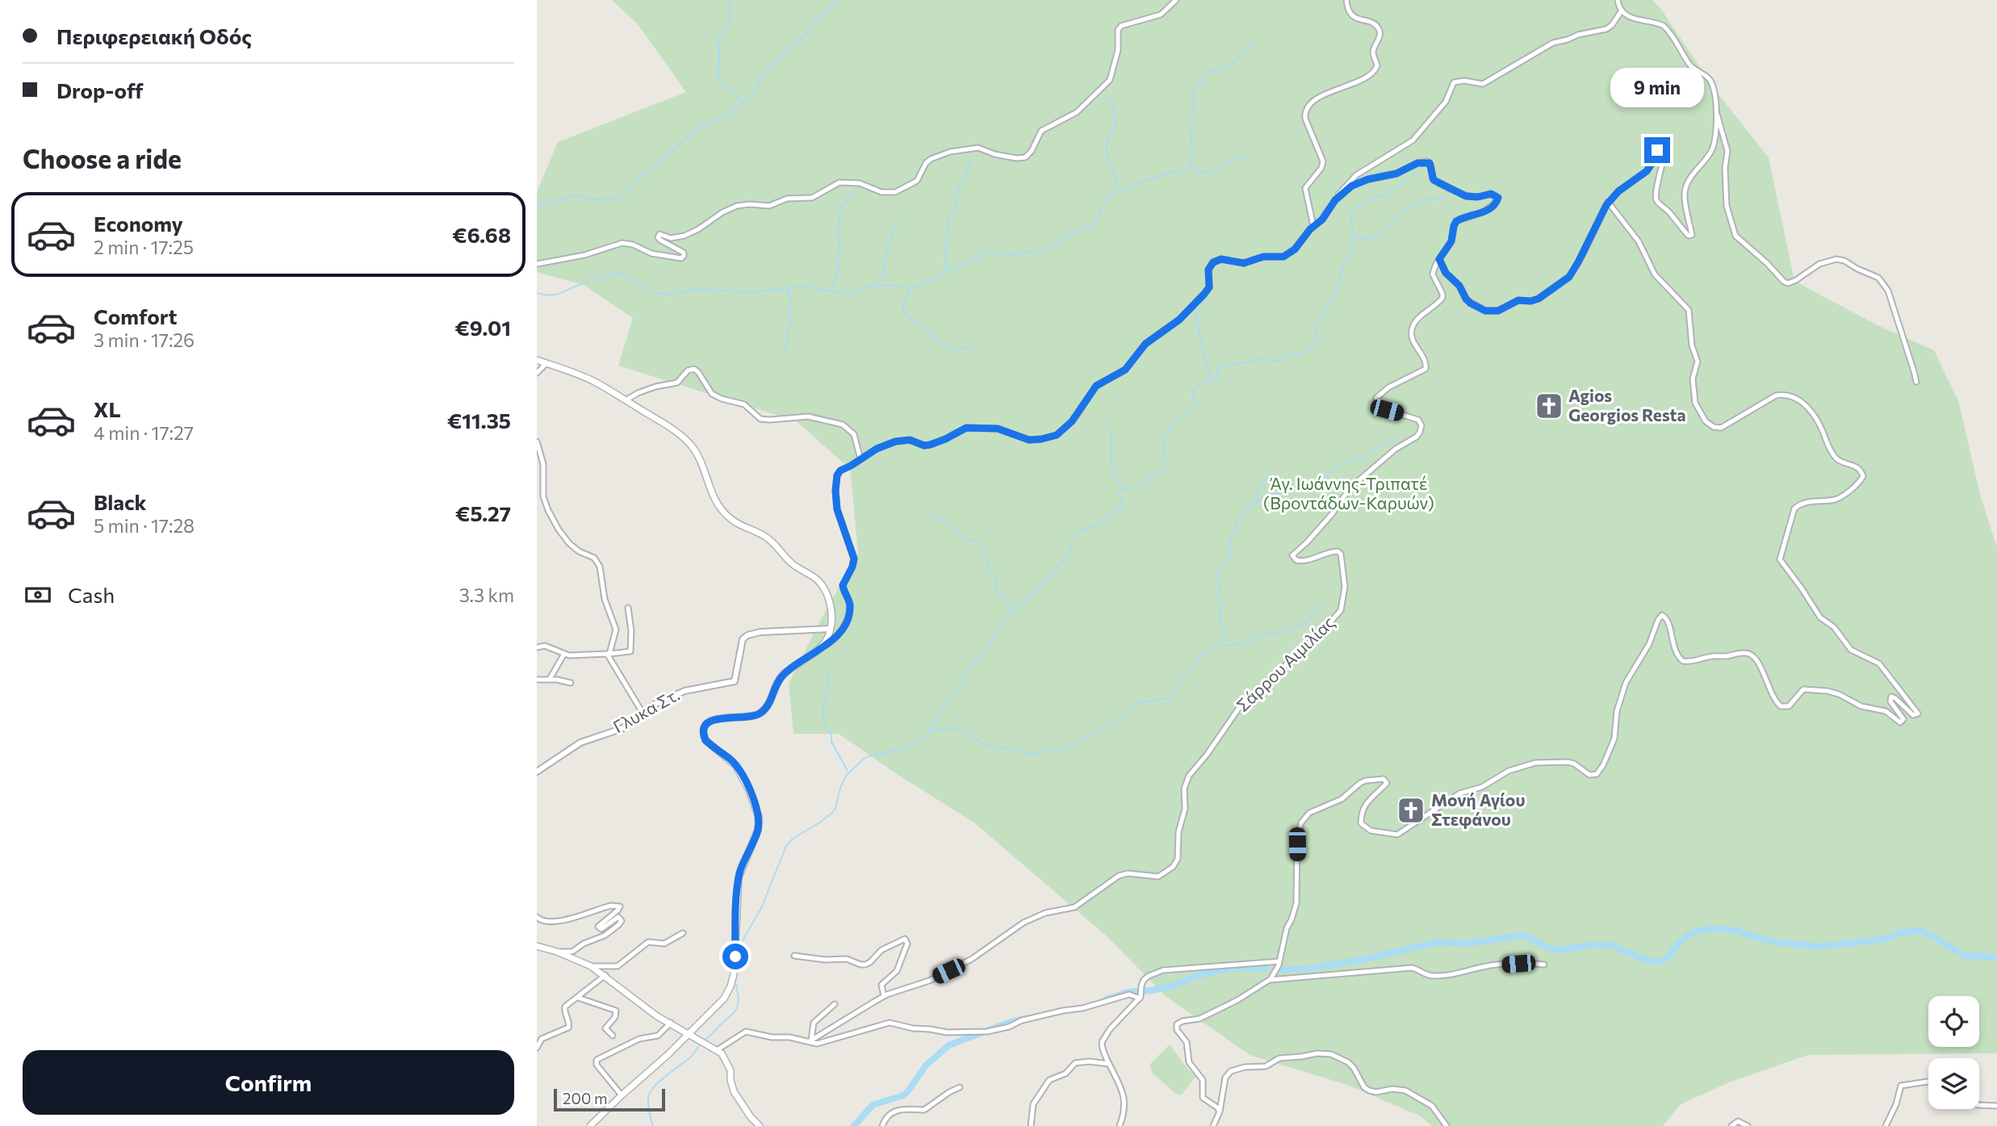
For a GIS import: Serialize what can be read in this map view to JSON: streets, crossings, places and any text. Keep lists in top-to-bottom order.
{
  "streets": {
    "street": ["Σάρρου Αιμιλίας", "Γλυκα Στ."]
  },
  "parks": ["Άγ. Ιωάννης-Τριπατέ (Βροντάδων-Καρυών)"],
  "places": {
    "church": ["Agios Georgios Resta", "Μονή Αγίου Στεφάνου"]
  },
  "scale_bar": "200 m",
  "page": {
    "banner": ["Περιφερειακή Οδός", "Drop-off"],
    "bubble": "9 min",
    "heading": "Choose a ride",
    "list": [
      {
        "name": "Economy",
        "note": "2 min · 17:25",
        "value": "€6.68"
      },
      {
        "name": "Comfort",
        "note": "3 min · 17:26",
        "value": "€9.01"
      },
      {
        "name": "XL",
        "note": "4 min · 17:27",
        "value": "€11.35"
      },
      {
        "name": "Black",
        "note": "5 min · 17:28",
        "value": "€5.27"
      }
    ],
    "pay": ["Cash", "3.3 km"],
    "buttons": "Confirm",
    "scale": "200 m"
  }
}
